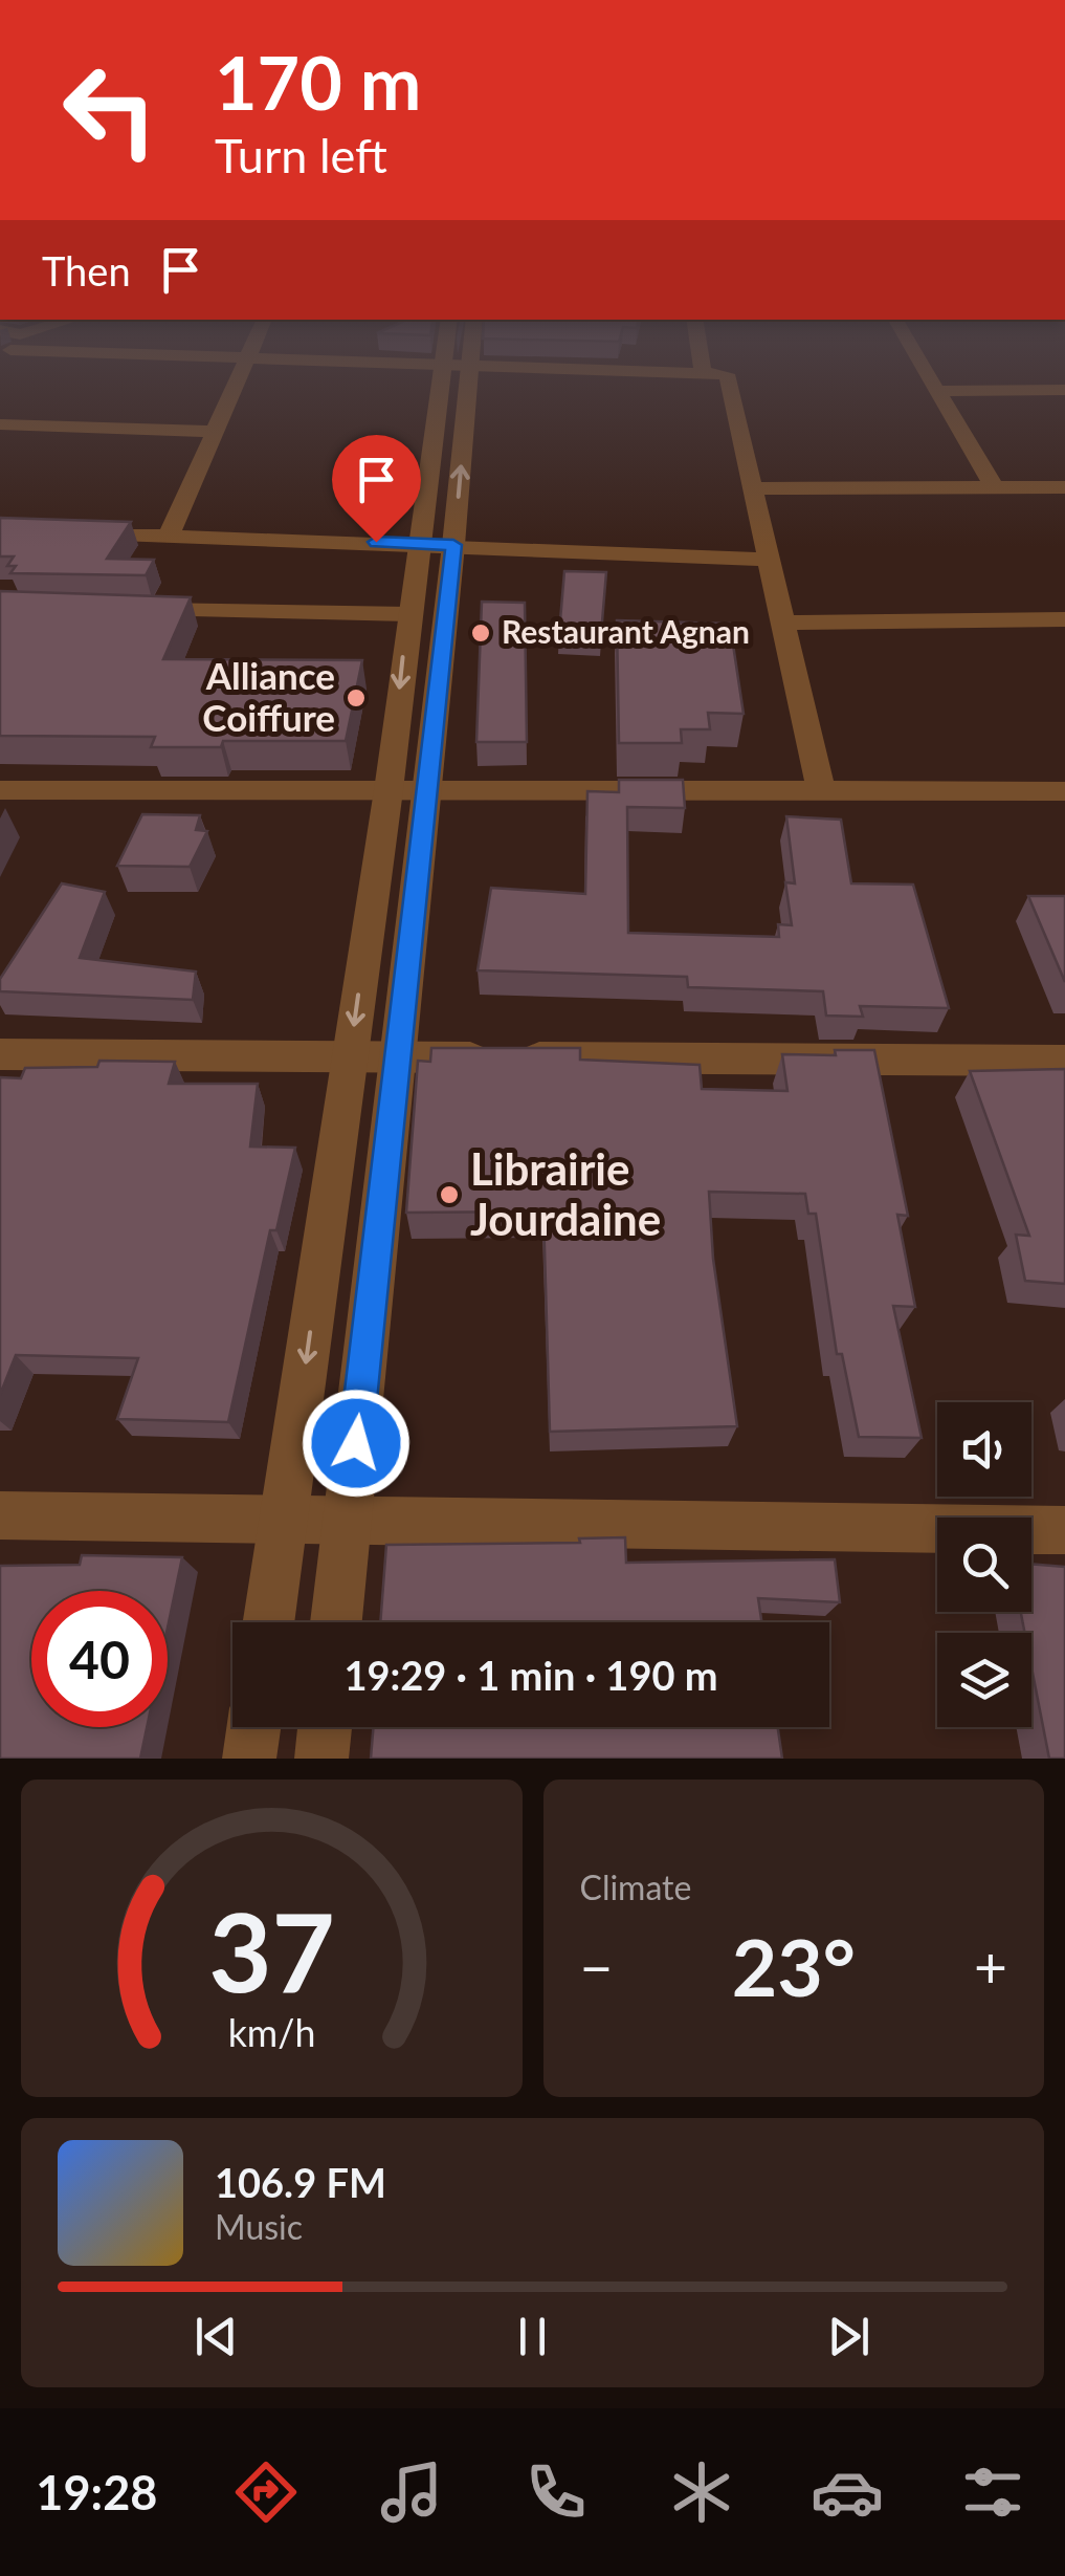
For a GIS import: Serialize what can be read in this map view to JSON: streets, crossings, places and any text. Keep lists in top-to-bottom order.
{
  "places": ["Restaurant Agnan", "Alliance Coiffure", "Librairie Jourdaine"],
  "page": {
    "turn": ["170 m", "Turn left"],
    "then": "Then",
    "limit": "40",
    "trip": "19:29 · 1 min · 190 m",
    "tile": "Climate",
    "heat": ["−", "23°", "+"],
    "song": ["106.9 FM", "Music"],
    "tabs": "19:28",
    "gauge": ["37", "km/h"]
  }
}
